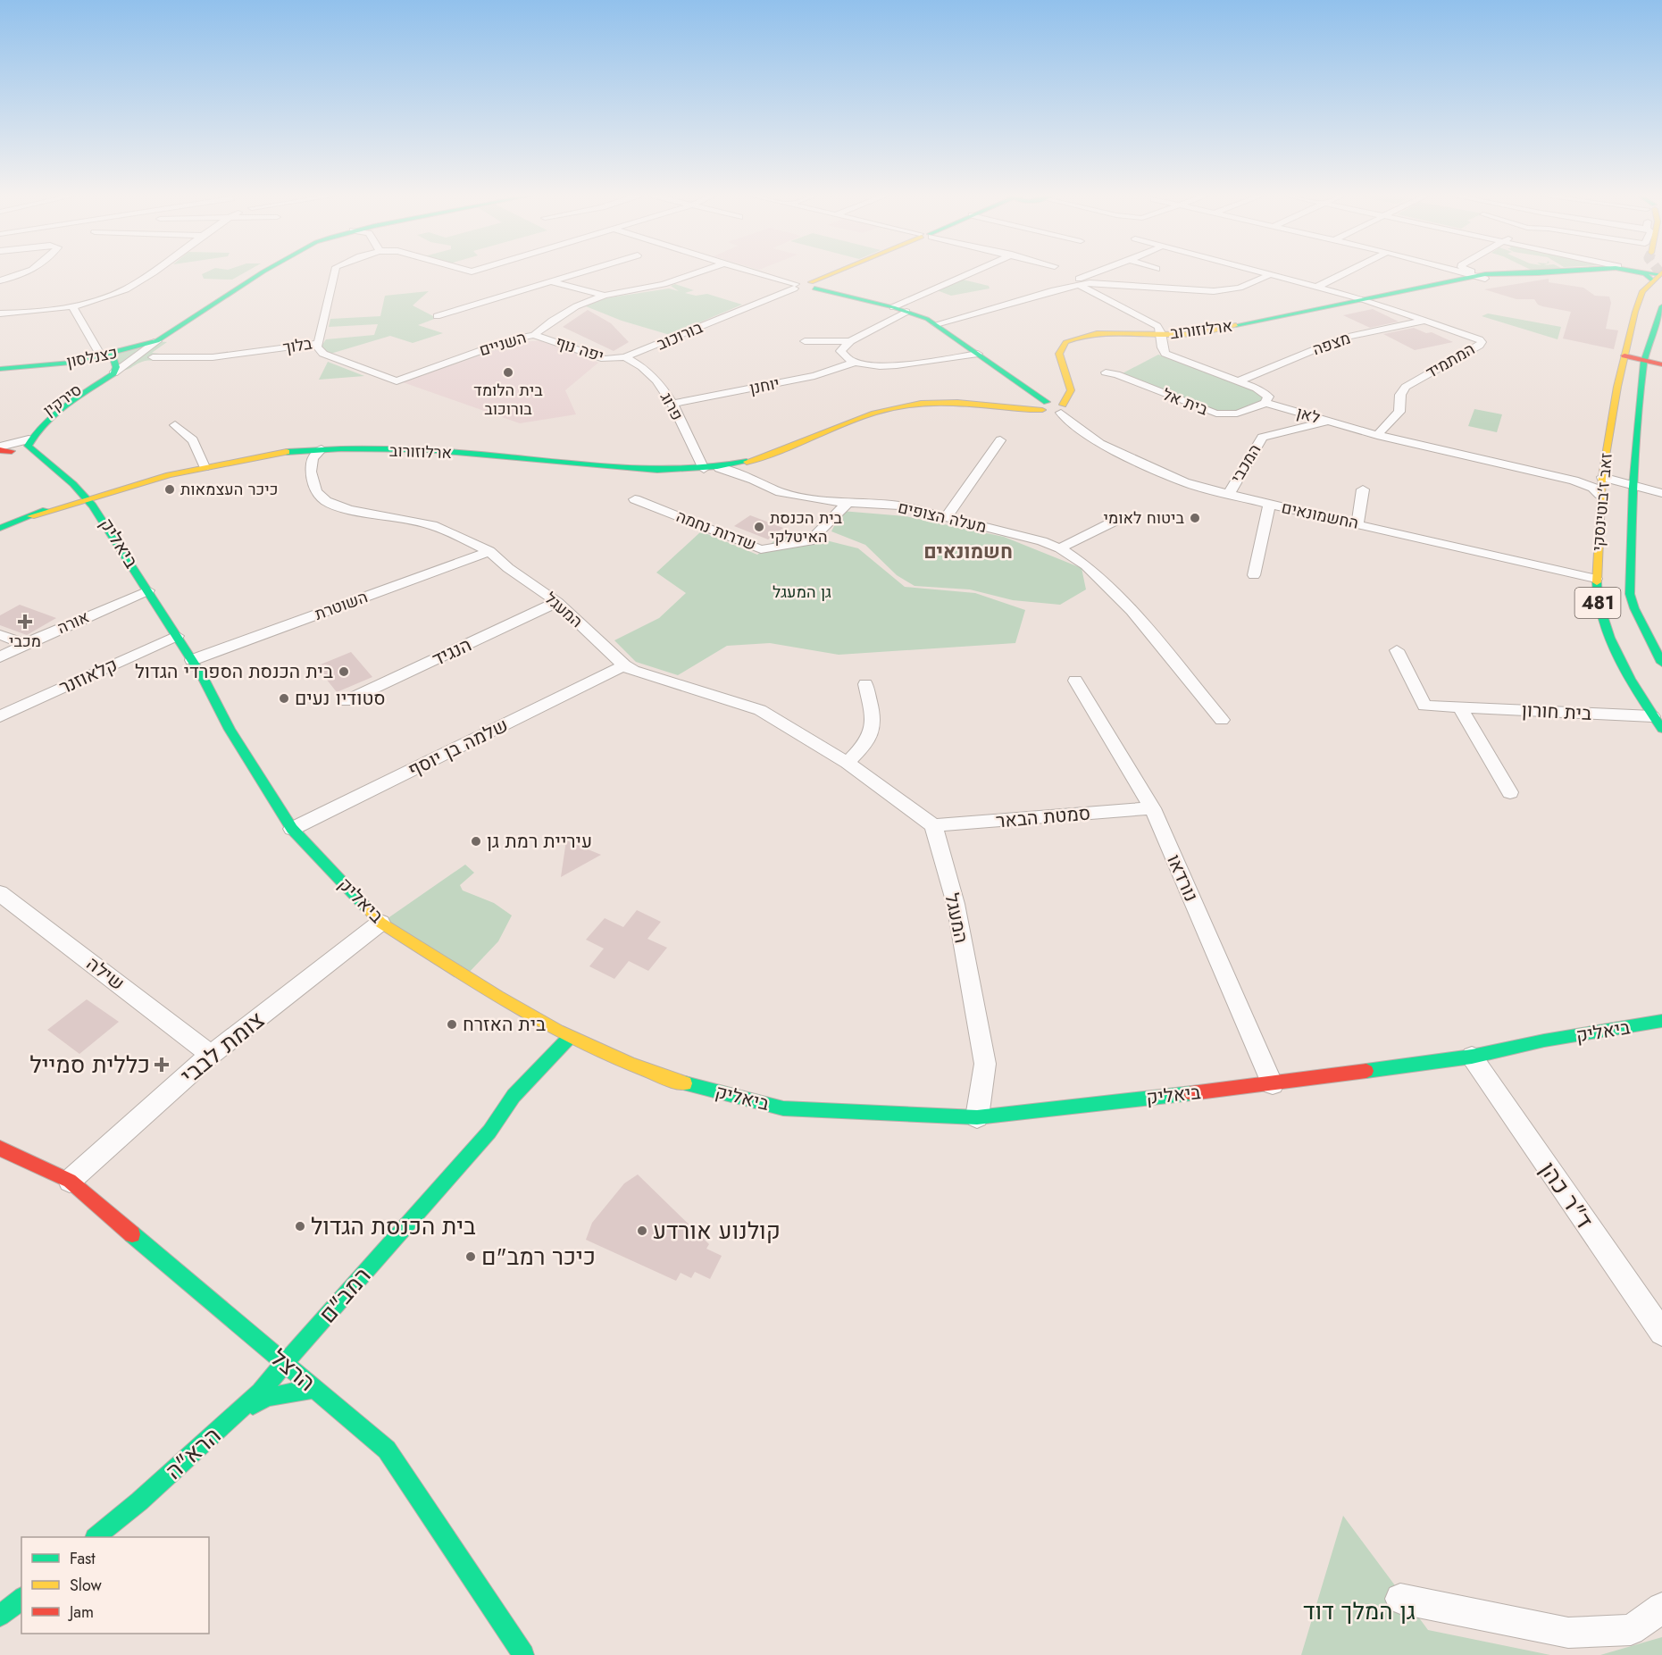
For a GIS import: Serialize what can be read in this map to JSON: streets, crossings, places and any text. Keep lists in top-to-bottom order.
{
  "streets": {
    "street": [
      "ארלוזורוב",
      "בורוכוב",
      "השניים",
      "מצפה",
      "בלוך",
      "יפה נוף",
      "כצנלסון",
      "המתמיד",
      "יוחנן",
      "סירקין",
      "בית אל",
      "פרוג",
      "לאן",
      "המכבי",
      "זאב ז'בוטינסקי",
      "החשמונאים",
      "מעלה הצופים",
      "שדרות נחמה",
      "ביאליק",
      "481",
      "השוטרת",
      "המעגל",
      "אורה",
      "הנגיד",
      "קלאוזנר",
      "בית חורון",
      "שלמה בן יוסף",
      "סמטת הבאר",
      "נורדאו",
      "שילה",
      "צומת לבבי",
      "ד\"ר כהן",
      "רמב\"ם",
      "הרצל",
      "הרא\"ה"
    ]
  },
  "crossings": [
    ["ארלוזורוב", "המתמיד"],
    ["ארלוזורוב", "פרוג"],
    ["ארלוזורוב", "זאב ז'בוטינסקי"],
    ["ארלוזורוב", "החשמונאים"],
    ["ארלוזורוב", "מעלה הצופים"],
    ["ארלוזורוב", "ביאליק"],
    ["ארלוזורוב", "המעגל"],
    ["בורוכוב", "יפה נוף"],
    ["בורוכוב", "פרוג"],
    ["השניים", "בלוך"],
    ["השניים", "יפה נוף"],
    ["מצפה", "המתמיד"],
    ["יפה נוף", "פרוג"],
    ["כצנלסון", "סירקין"],
    ["המתמיד", "לאן"],
    ["יוחנן", "פרוג"],
    ["סירקין", "ביאליק"],
    ["בית אל", "לאן"],
    ["לאן", "המכבי"],
    ["לאן", "זאב ז'בוטינסקי"],
    ["המכבי", "החשמונאים"],
    ["זאב ז'בוטינסקי", "החשמונאים"],
    ["זאב ז'בוטינסקי", "בית חורון"],
    ["מעלה הצופים", "שדרות נחמה"],
    ["ביאליק", "השוטרת"],
    ["ביאליק", "המעגל"],
    ["ביאליק", "אורה"],
    ["ביאליק", "קלאוזנר"],
    ["ביאליק", "שלמה בן יוסף"],
    ["ביאליק", "נורדאו"],
    ["ביאליק", "צומת לבבי"],
    ["ביאליק", "ד\"ר כהן"],
    ["ביאליק", "רמב\"ם"],
    ["השוטרת", "המעגל"],
    ["המעגל", "הנגיד"],
    ["המעגל", "שלמה בן יוסף"],
    ["המעגל", "סמטת הבאר"],
    ["סמטת הבאר", "נורדאו"],
    ["שילה", "צומת לבבי"],
    ["צומת לבבי", "הרצל"],
    ["רמב\"ם", "הרצל"],
    ["רמב\"ם", "הרא\"ה"],
    ["הרצל", "הרא\"ה"]
  ],
  "districts": ["חשמונאים"],
  "parks": ["גן המעגל", "גן המלך דוד"],
  "places": {
    "other": [
      "בית הלומד בורוכוב",
      "כיכר העצמאות",
      "ביטוח לאומי",
      "בית הכנסת האיטלקי",
      "בית הכנסת הספרדי הגדול",
      "סטודיו נעים",
      "עיריית רמת גן",
      "בית האזרח",
      "בית הכנסת הגדול",
      "קולנוע אורדע",
      "כיכר רמב\"ם"
    ],
    "health": ["מכבי", "כללית סמייל"]
  },
  "legend": ["Fast", "Slow", "Jam"]
}
